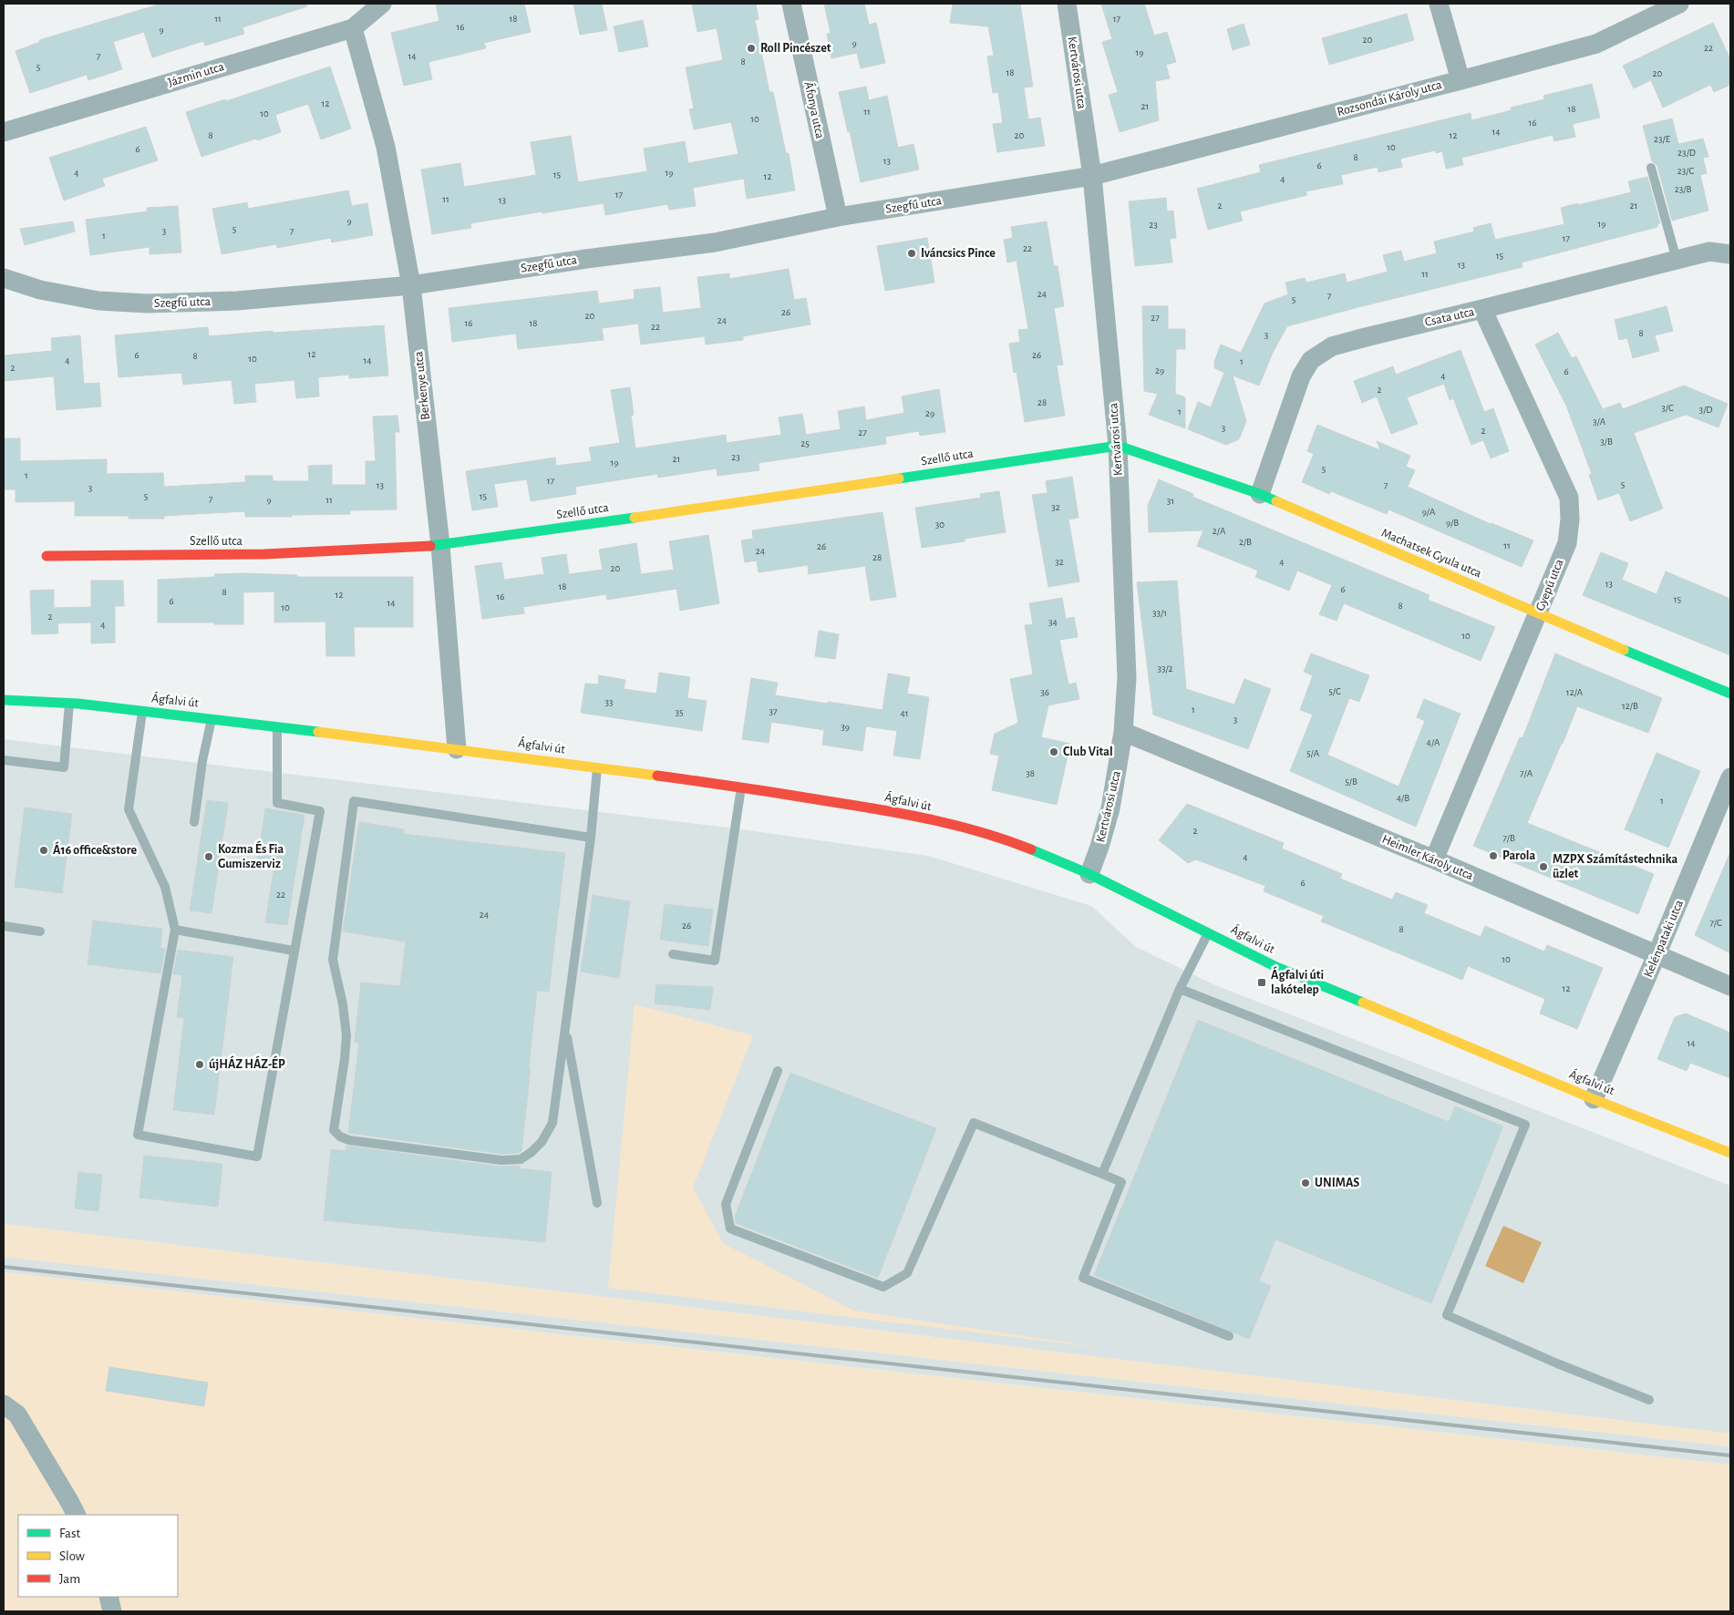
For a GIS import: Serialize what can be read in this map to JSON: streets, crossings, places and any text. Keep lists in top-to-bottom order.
{
  "streets": {
    "street": [
      "Kertvárosi utca",
      "Jázmin utca",
      "Rozsondai Károly utca",
      "Áfonya utca",
      "Szegfű utca",
      "Csata utca",
      "Berkenye utca",
      "Szellő utca",
      "Machatsek Gyula utca",
      "Gyepű utca",
      "Ágfalvi út",
      "Heimler Károly utca",
      "Kelénpataki utca"
    ]
  },
  "crossings": [
    ["Kertvárosi utca", "Rozsondai Károly utca"],
    ["Kertvárosi utca", "Szegfű utca"],
    ["Kertvárosi utca", "Szellő utca"],
    ["Kertvárosi utca", "Machatsek Gyula utca"],
    ["Kertvárosi utca", "Ágfalvi út"],
    ["Kertvárosi utca", "Heimler Károly utca"],
    ["Jázmin utca", "Berkenye utca"],
    ["Rozsondai Károly utca", "Szegfű utca"],
    ["Áfonya utca", "Szegfű utca"],
    ["Szegfű utca", "Berkenye utca"],
    ["Csata utca", "Machatsek Gyula utca"],
    ["Csata utca", "Gyepű utca"],
    ["Berkenye utca", "Szellő utca"],
    ["Berkenye utca", "Ágfalvi út"],
    ["Szellő utca", "Machatsek Gyula utca"],
    ["Machatsek Gyula utca", "Gyepű utca"],
    ["Gyepű utca", "Heimler Károly utca"],
    ["Ágfalvi út", "Kelénpataki utca"],
    ["Heimler Károly utca", "Kelénpataki utca"]
  ],
  "places": {
    "other": [
      "Roll Pincészet",
      "Iváncsics Pince",
      "Club Vital",
      "Á16 office&store",
      "Parola",
      "Kozma És Fia Gumiszerviz",
      "MZPX Számítástechnika üzlet",
      "újHÁZ HÁZ-ÉP",
      "UNIMAS"
    ],
    "transit": ["Ágfalvi úti lakótelep"]
  },
  "house_numbers": [
    "11",
    "18",
    "17",
    "16",
    "9",
    "20",
    "9",
    "22",
    "19",
    "7",
    "14",
    "8",
    "5",
    "18",
    "20",
    "12",
    "21",
    "18",
    "11",
    "10",
    "10",
    "16",
    "14",
    "8",
    "20",
    "12",
    "23/E",
    "10",
    "6",
    "23/D",
    "8",
    "13",
    "6",
    "23/C",
    "4",
    "19",
    "15",
    "12",
    "4",
    "23/B",
    "17",
    "11",
    "13",
    "2",
    "21",
    "9",
    "19",
    "23",
    "5",
    "3",
    "7",
    "1",
    "17",
    "22",
    "15",
    "13",
    "11",
    "24",
    "7",
    "5",
    "26",
    "20",
    "27",
    "24",
    "16",
    "18",
    "22",
    "8",
    "3",
    "12",
    "6",
    "26",
    "8",
    "10",
    "4",
    "14",
    "1",
    "2",
    "29",
    "6",
    "4",
    "2",
    "28",
    "3/C",
    "3/D",
    "1",
    "29",
    "3/A",
    "3",
    "2",
    "27",
    "3/B",
    "25",
    "23",
    "21",
    "19",
    "5",
    "1",
    "17",
    "5",
    "13",
    "7",
    "3",
    "5",
    "15",
    "7",
    "9",
    "11",
    "31",
    "32",
    "9/A",
    "9/B",
    "30",
    "2/A",
    "2/B",
    "11",
    "26",
    "24",
    "28",
    "32",
    "4",
    "20",
    "13",
    "18",
    "6",
    "8",
    "12",
    "16",
    "15",
    "6",
    "14",
    "8",
    "10",
    "33/1",
    "2",
    "34",
    "4",
    "10",
    "33/2",
    "5/C",
    "36",
    "12/A",
    "33",
    "12/B",
    "1",
    "37",
    "35",
    "41",
    "3",
    "39",
    "4/A",
    "5/A",
    "38",
    "7/A",
    "5/B",
    "4/B",
    "1",
    "2",
    "7/B",
    "4",
    "6",
    "22",
    "24",
    "7/C",
    "26",
    "8",
    "10",
    "12",
    "14"
  ],
  "legend": ["Fast", "Slow", "Jam"]
}
